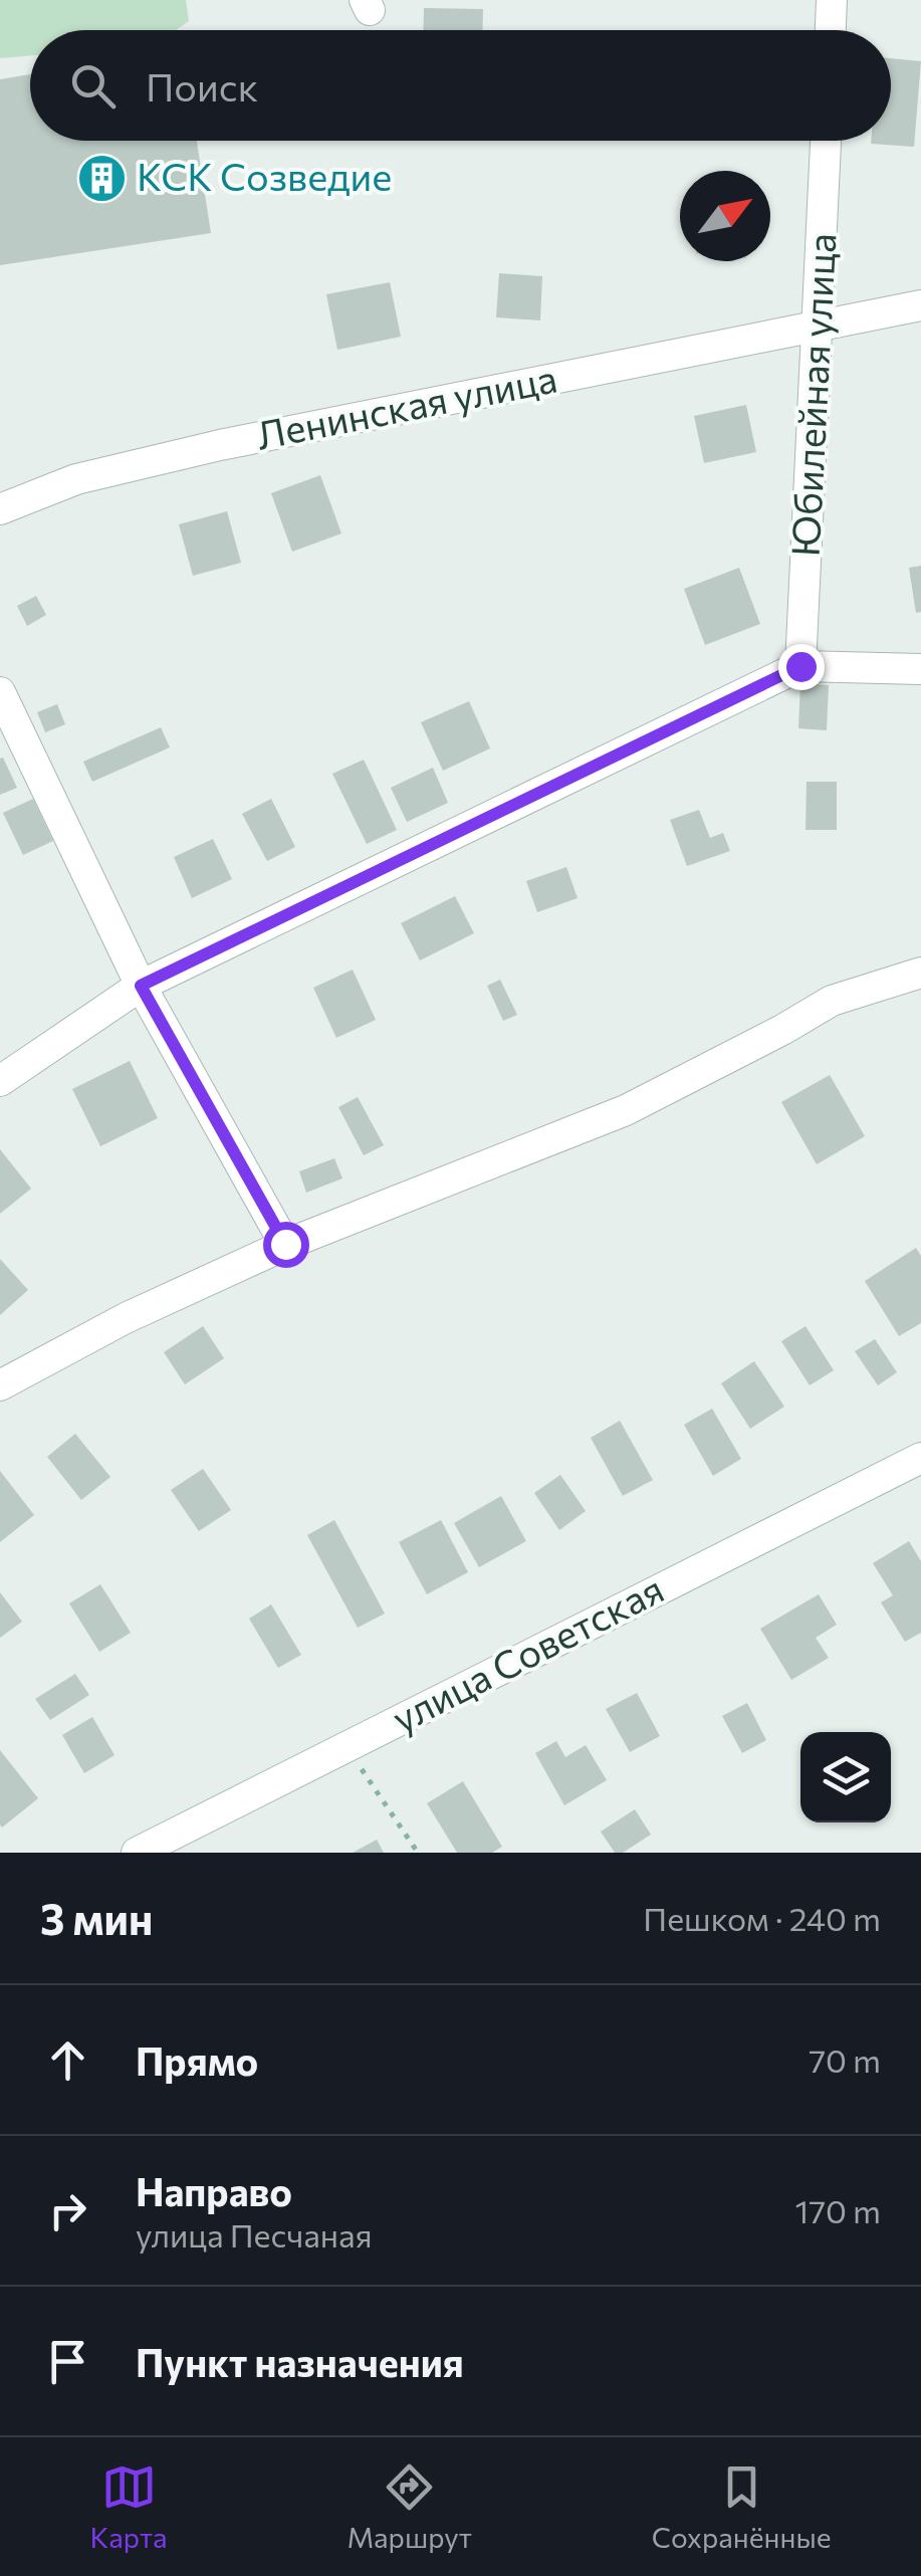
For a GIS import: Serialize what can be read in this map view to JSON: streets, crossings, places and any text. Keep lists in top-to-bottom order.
{
  "streets": {
    "street": ["Юбилейная улица", "Ленинская улица", "улица Советская"]
  },
  "crossings": [
    ["Юбилейная улица", "Ленинская улица"]
  ],
  "places": {
    "building": ["КСК Созведие"]
  },
  "north": "top right",
  "page": {
    "search": "Поиск",
    "heading": ["3 мин", "Пешком · 240 m"],
    "list": [
      ["Прямо", "70 m"],
      ["Направо", "улица Песчаная", "170 m"],
      "Пункт назначения"
    ],
    "nav": ["Карта", "Маршрут", "Сохранённые"]
  }
}
